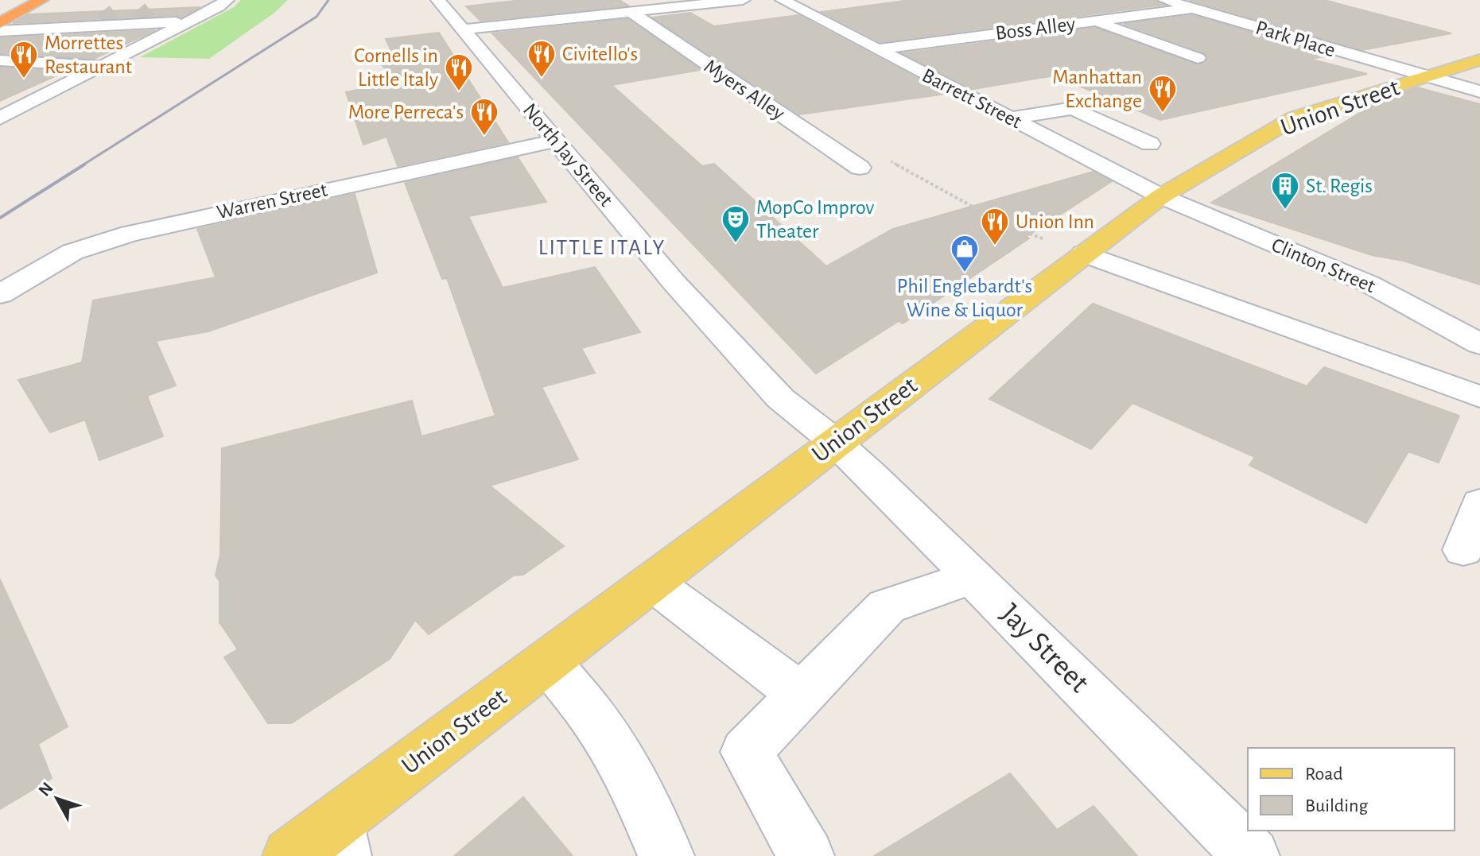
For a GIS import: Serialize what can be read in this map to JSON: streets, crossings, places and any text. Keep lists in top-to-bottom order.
{
  "streets": {
    "main road": ["Union Street"],
    "street": [
      "Boss Alley",
      "Park Place",
      "Myers Alley",
      "Barrett Street",
      "North Jay Street",
      "Warren Street",
      "Clinton Street",
      "Jay Street"
    ]
  },
  "crossings": [
    ["Boss Alley", "Park Place"],
    ["Boss Alley", "Barrett Street"],
    ["Park Place", "Union Street"],
    ["Barrett Street", "Union Street"],
    ["Barrett Street", "Clinton Street"],
    ["Union Street", "North Jay Street"],
    ["Union Street", "Clinton Street"],
    ["Union Street", "Jay Street"],
    ["North Jay Street", "Warren Street"],
    ["North Jay Street", "Jay Street"]
  ],
  "districts": ["LITTLE ITALY"],
  "places": {
    "restaurant": [
      "Civitello's",
      "Morrettes Restaurant",
      "Cornells in Little Italy",
      "Manhattan Exchange",
      "More Perreca's",
      "Union Inn"
    ],
    "building": ["St. Regis"],
    "theatre": ["MopCo Improv Theater"],
    "shop": ["Phil Englebardt's Wine & Liquor"]
  },
  "legend": ["Road", "Building"],
  "north": "top left"
}
